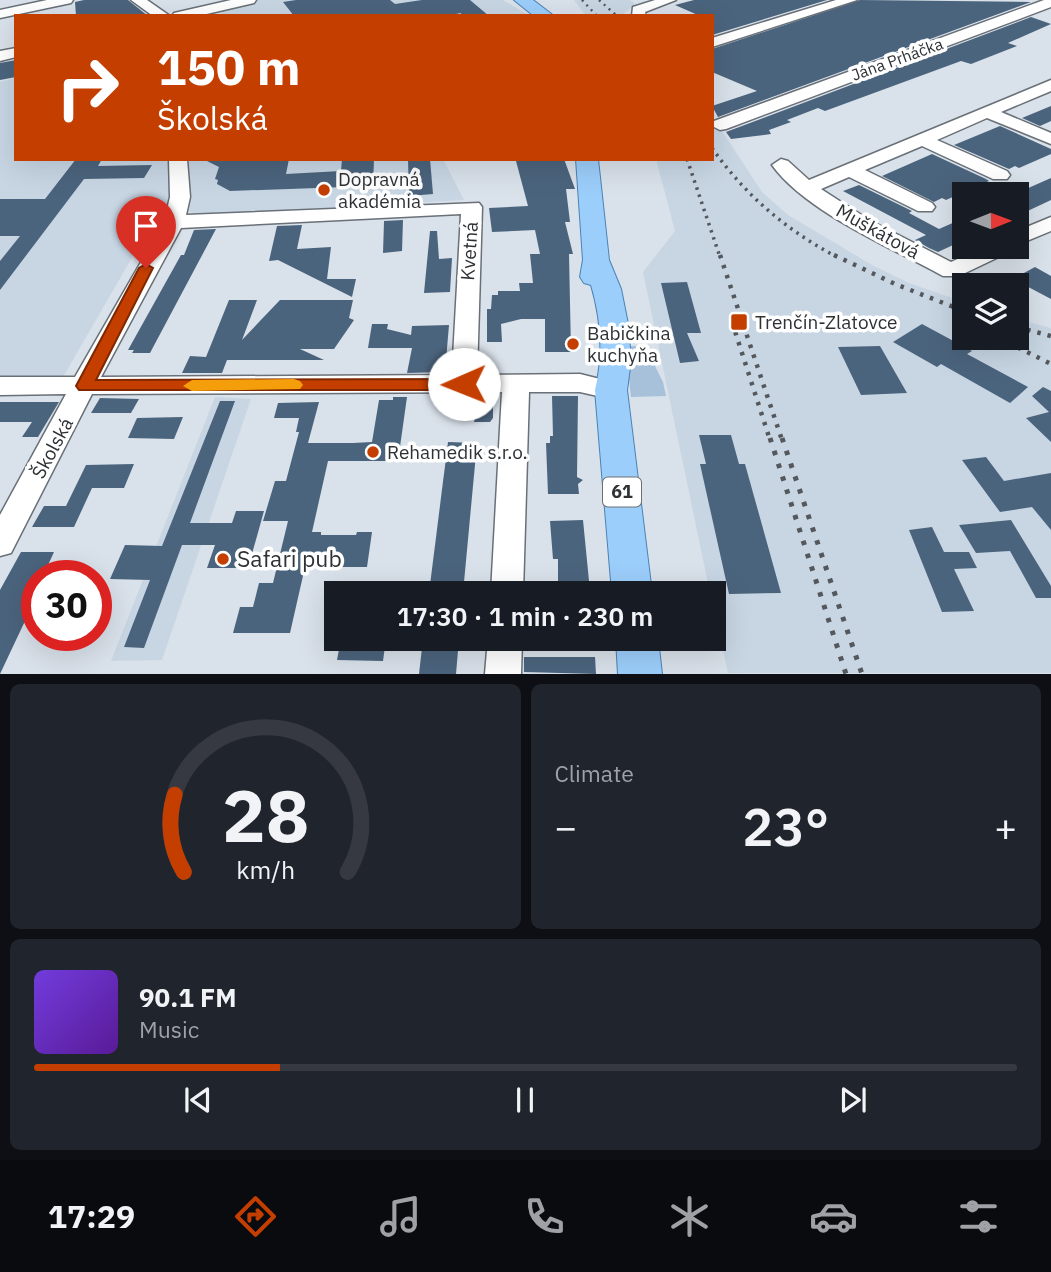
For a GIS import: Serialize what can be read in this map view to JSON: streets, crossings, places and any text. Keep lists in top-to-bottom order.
{
  "streets": {
    "main road": ["61"],
    "street": [
      "Jána Prháčka",
      "Muškátová",
      "Kvetná",
      "Školská"
    ]
  },
  "crossings": [
    ["Kvetná", "Školská"]
  ],
  "places": {
    "other": [
      "Dopravná akadémia",
      "Babičkina kuchyňa",
      "Rehamedik s.r.o.",
      "Safari pub"
    ],
    "transit": ["Trenčín-Zlatovce"]
  },
  "north": "right",
  "page": {
    "turn": ["150 m", "Školská"],
    "limit": "30",
    "trip": "17:30 · 1 min · 230 m",
    "tile": "Climate",
    "heat": ["−", "23°", "+"],
    "song": ["90.1 FM", "Music"],
    "tabs": "17:29",
    "gauge": ["28", "km/h"]
  }
}
